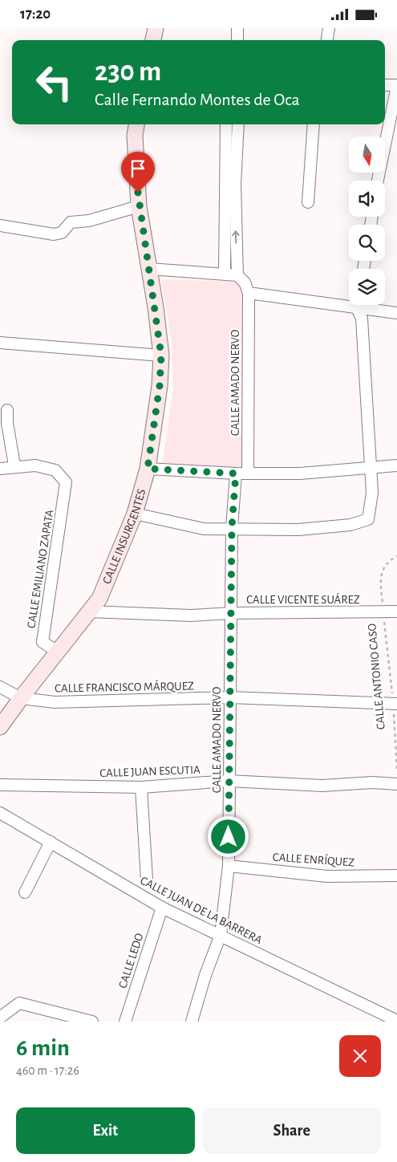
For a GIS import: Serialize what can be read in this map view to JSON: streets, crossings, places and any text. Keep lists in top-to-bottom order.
{
  "streets": {
    "main road": ["CALLE INSURGENTES"],
    "street": [
      "CALLE AMADO NERVO",
      "CALLE EMILIANO ZAPATA",
      "CALLE VICENTE SUÁREZ",
      "CALLE FRANCISCO MÁRQUEZ",
      "CALLE JUAN ESCUTIA",
      "CALLE ENRÍQUEZ",
      "CALLE JUAN DE LA BARRERA",
      "CALLE LEDO"
    ],
    "path": ["CALLE ANTONIO CASO"]
  },
  "crossings": [
    ["CALLE AMADO NERVO", "CALLE VICENTE SUÁREZ"],
    ["CALLE AMADO NERVO", "CALLE FRANCISCO MÁRQUEZ"],
    ["CALLE AMADO NERVO", "CALLE JUAN ESCUTIA"],
    ["CALLE AMADO NERVO", "CALLE ENRÍQUEZ"],
    ["CALLE AMADO NERVO", "CALLE JUAN DE LA BARRERA"],
    ["CALLE INSURGENTES", "CALLE EMILIANO ZAPATA"],
    ["CALLE INSURGENTES", "CALLE VICENTE SUÁREZ"],
    ["CALLE INSURGENTES", "CALLE FRANCISCO MÁRQUEZ"],
    ["CALLE VICENTE SUÁREZ", "CALLE ANTONIO CASO"],
    ["CALLE ANTONIO CASO", "CALLE FRANCISCO MÁRQUEZ"],
    ["CALLE JUAN DE LA BARRERA", "CALLE LEDO"]
  ],
  "north": "bottom",
  "page": {
    "status": "17:20",
    "turn": ["230 m", "Calle Fernando Montes de Oca"],
    "heading": ["6 min", "460 m · 17:26"],
    "buttons": ["Exit", "Share"]
  }
}
